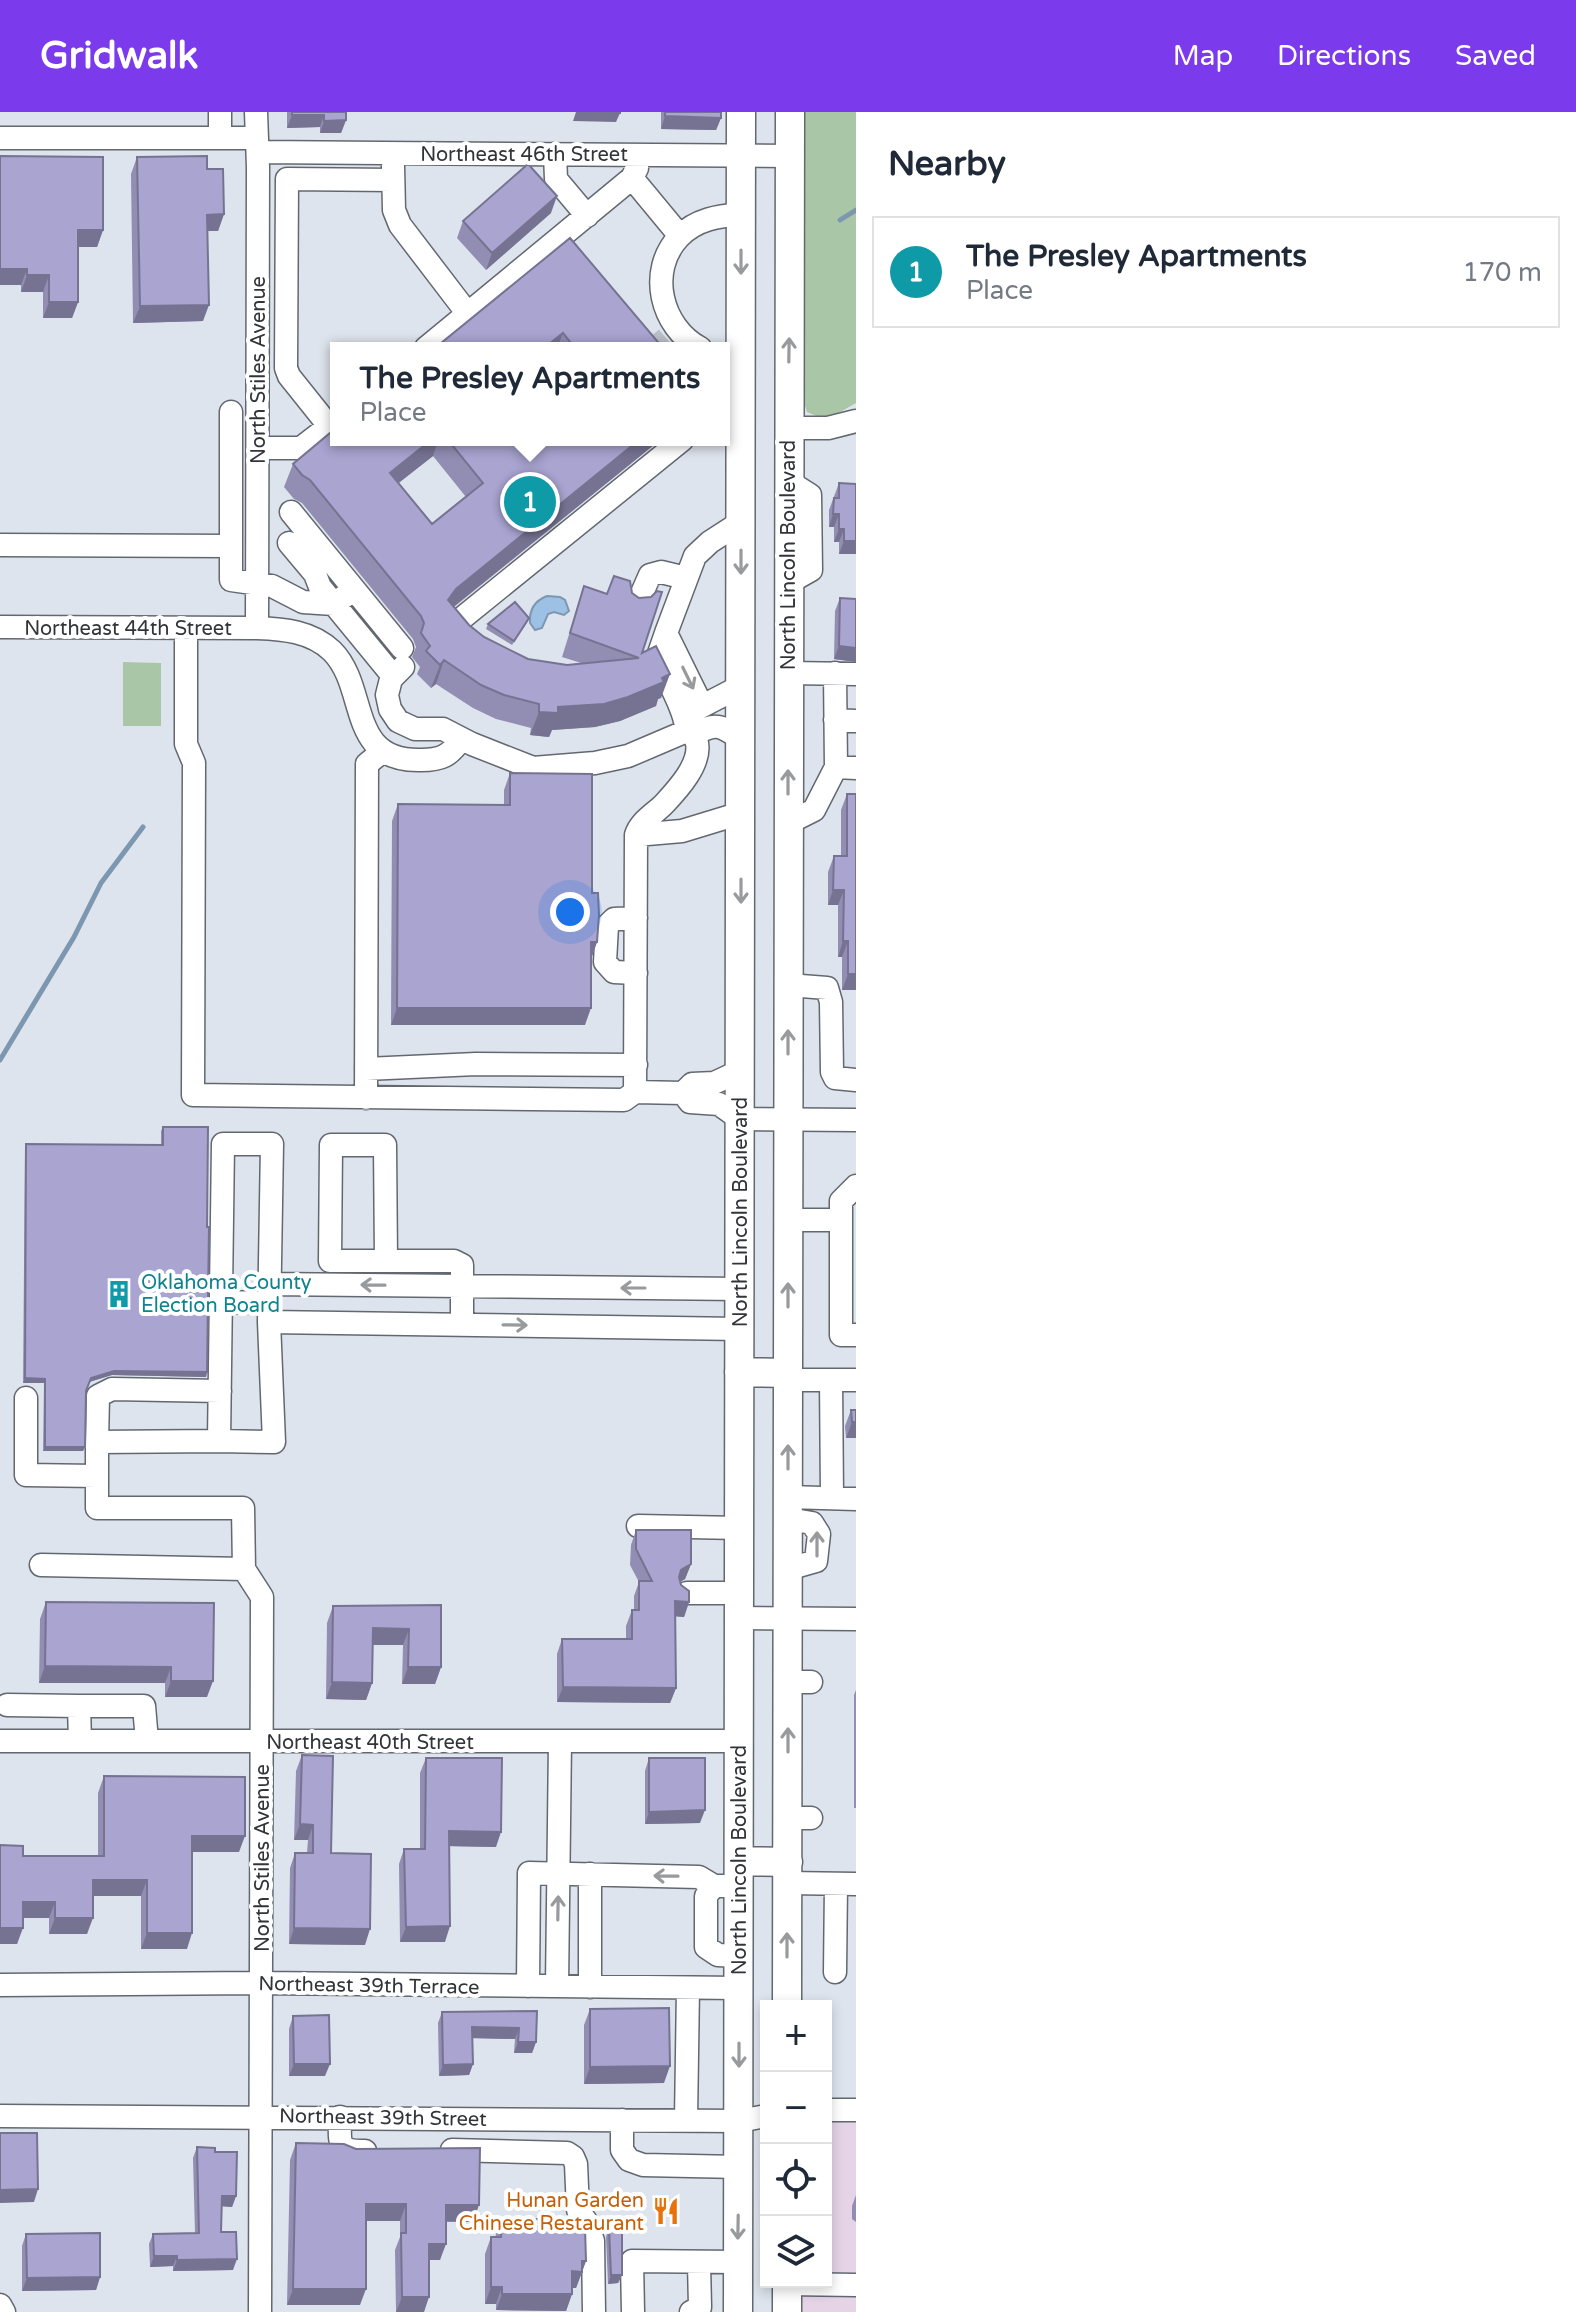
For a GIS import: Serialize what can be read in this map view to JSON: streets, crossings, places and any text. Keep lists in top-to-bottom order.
{
  "streets": {
    "main road": ["North Lincoln Boulevard"],
    "street": [
      "Northeast 46th Street",
      "North Stiles Avenue",
      "Northeast 44th Street",
      "Northeast 40th Street",
      "Northeast 39th Terrace",
      "Northeast 39th Street"
    ]
  },
  "crossings": [
    ["Northeast 46th Street", "North Stiles Avenue"],
    ["Northeast 46th Street", "North Lincoln Boulevard"],
    ["North Stiles Avenue", "Northeast 44th Street"],
    ["North Stiles Avenue", "Northeast 40th Street"],
    ["North Stiles Avenue", "Northeast 39th Terrace"],
    ["North Stiles Avenue", "Northeast 39th Street"],
    ["North Lincoln Boulevard", "Northeast 40th Street"],
    ["North Lincoln Boulevard", "Northeast 39th Terrace"],
    ["North Lincoln Boulevard", "Northeast 39th Street"]
  ],
  "places": {
    "building": ["Oklahoma County Election Board"],
    "restaurant": ["Hunan Garden Chinese Restaurant"]
  },
  "page": {
    "header": "Gridwalk",
    "nav": ["Map", "Directions", "Saved"],
    "heading": "Nearby",
    "list": [
      {
        "mark": "1",
        "name": "The Presley Apartments",
        "note": "Place",
        "value": "170 m"
      }
    ],
    "popup": ["The Presley Apartments", "Place"],
    "pins": "1",
    "map_buttons": ["+", "−"]
  }
}
